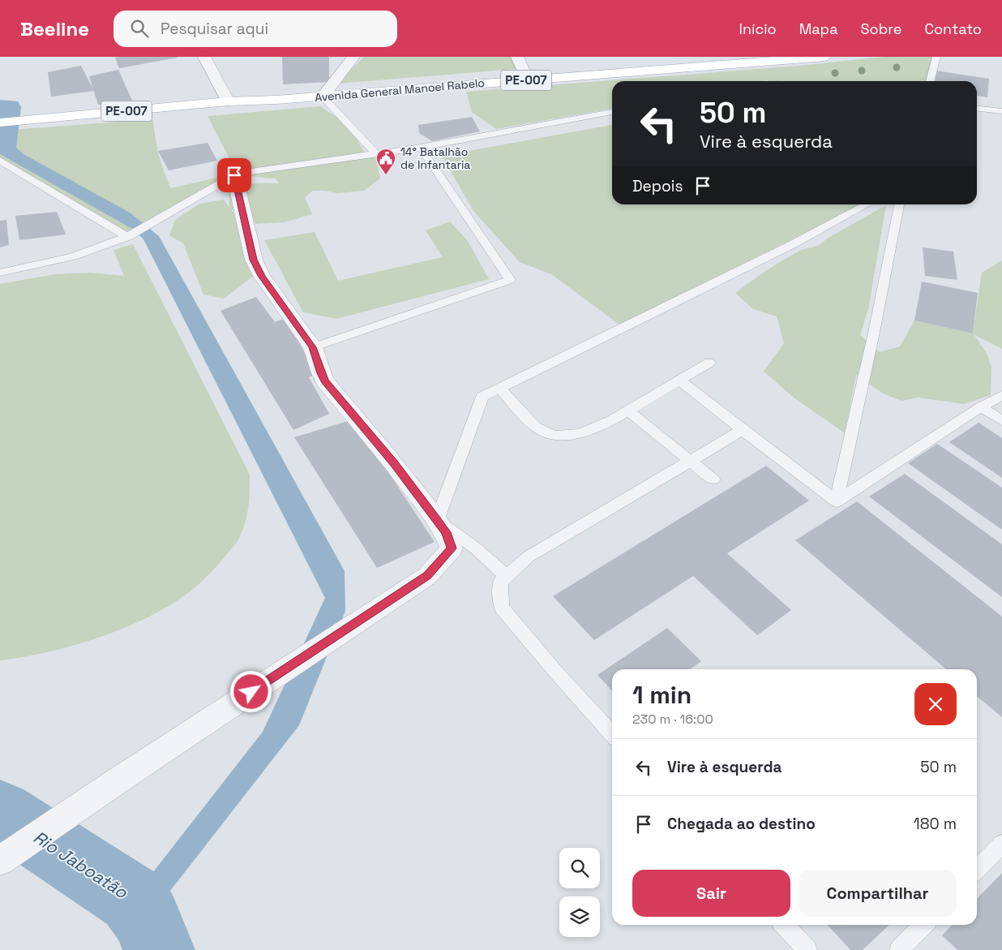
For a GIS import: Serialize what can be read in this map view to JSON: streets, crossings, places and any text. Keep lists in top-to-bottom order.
{
  "streets": {
    "main road": ["PE-007", "Avenida General Manoel Rabelo"]
  },
  "water": ["Rio Jaboatão"],
  "places": {
    "public building": ["14° Batalhão de Infantaria"]
  },
  "page": {
    "header": "Beeline",
    "search": "Pesquisar aqui",
    "nav": [
      "Início",
      "Mapa",
      "Sobre",
      "Contato"
    ],
    "turn": ["50 m", "Vire à esquerda"],
    "then": "Depois",
    "heading": ["1 min", "230 m · 16:00"],
    "list": [
      {
        "name": "Vire à esquerda",
        "value": "50 m"
      },
      {
        "name": "Chegada ao destino",
        "value": "180 m"
      }
    ],
    "buttons": ["Sair", "Compartilhar"]
  }
}
